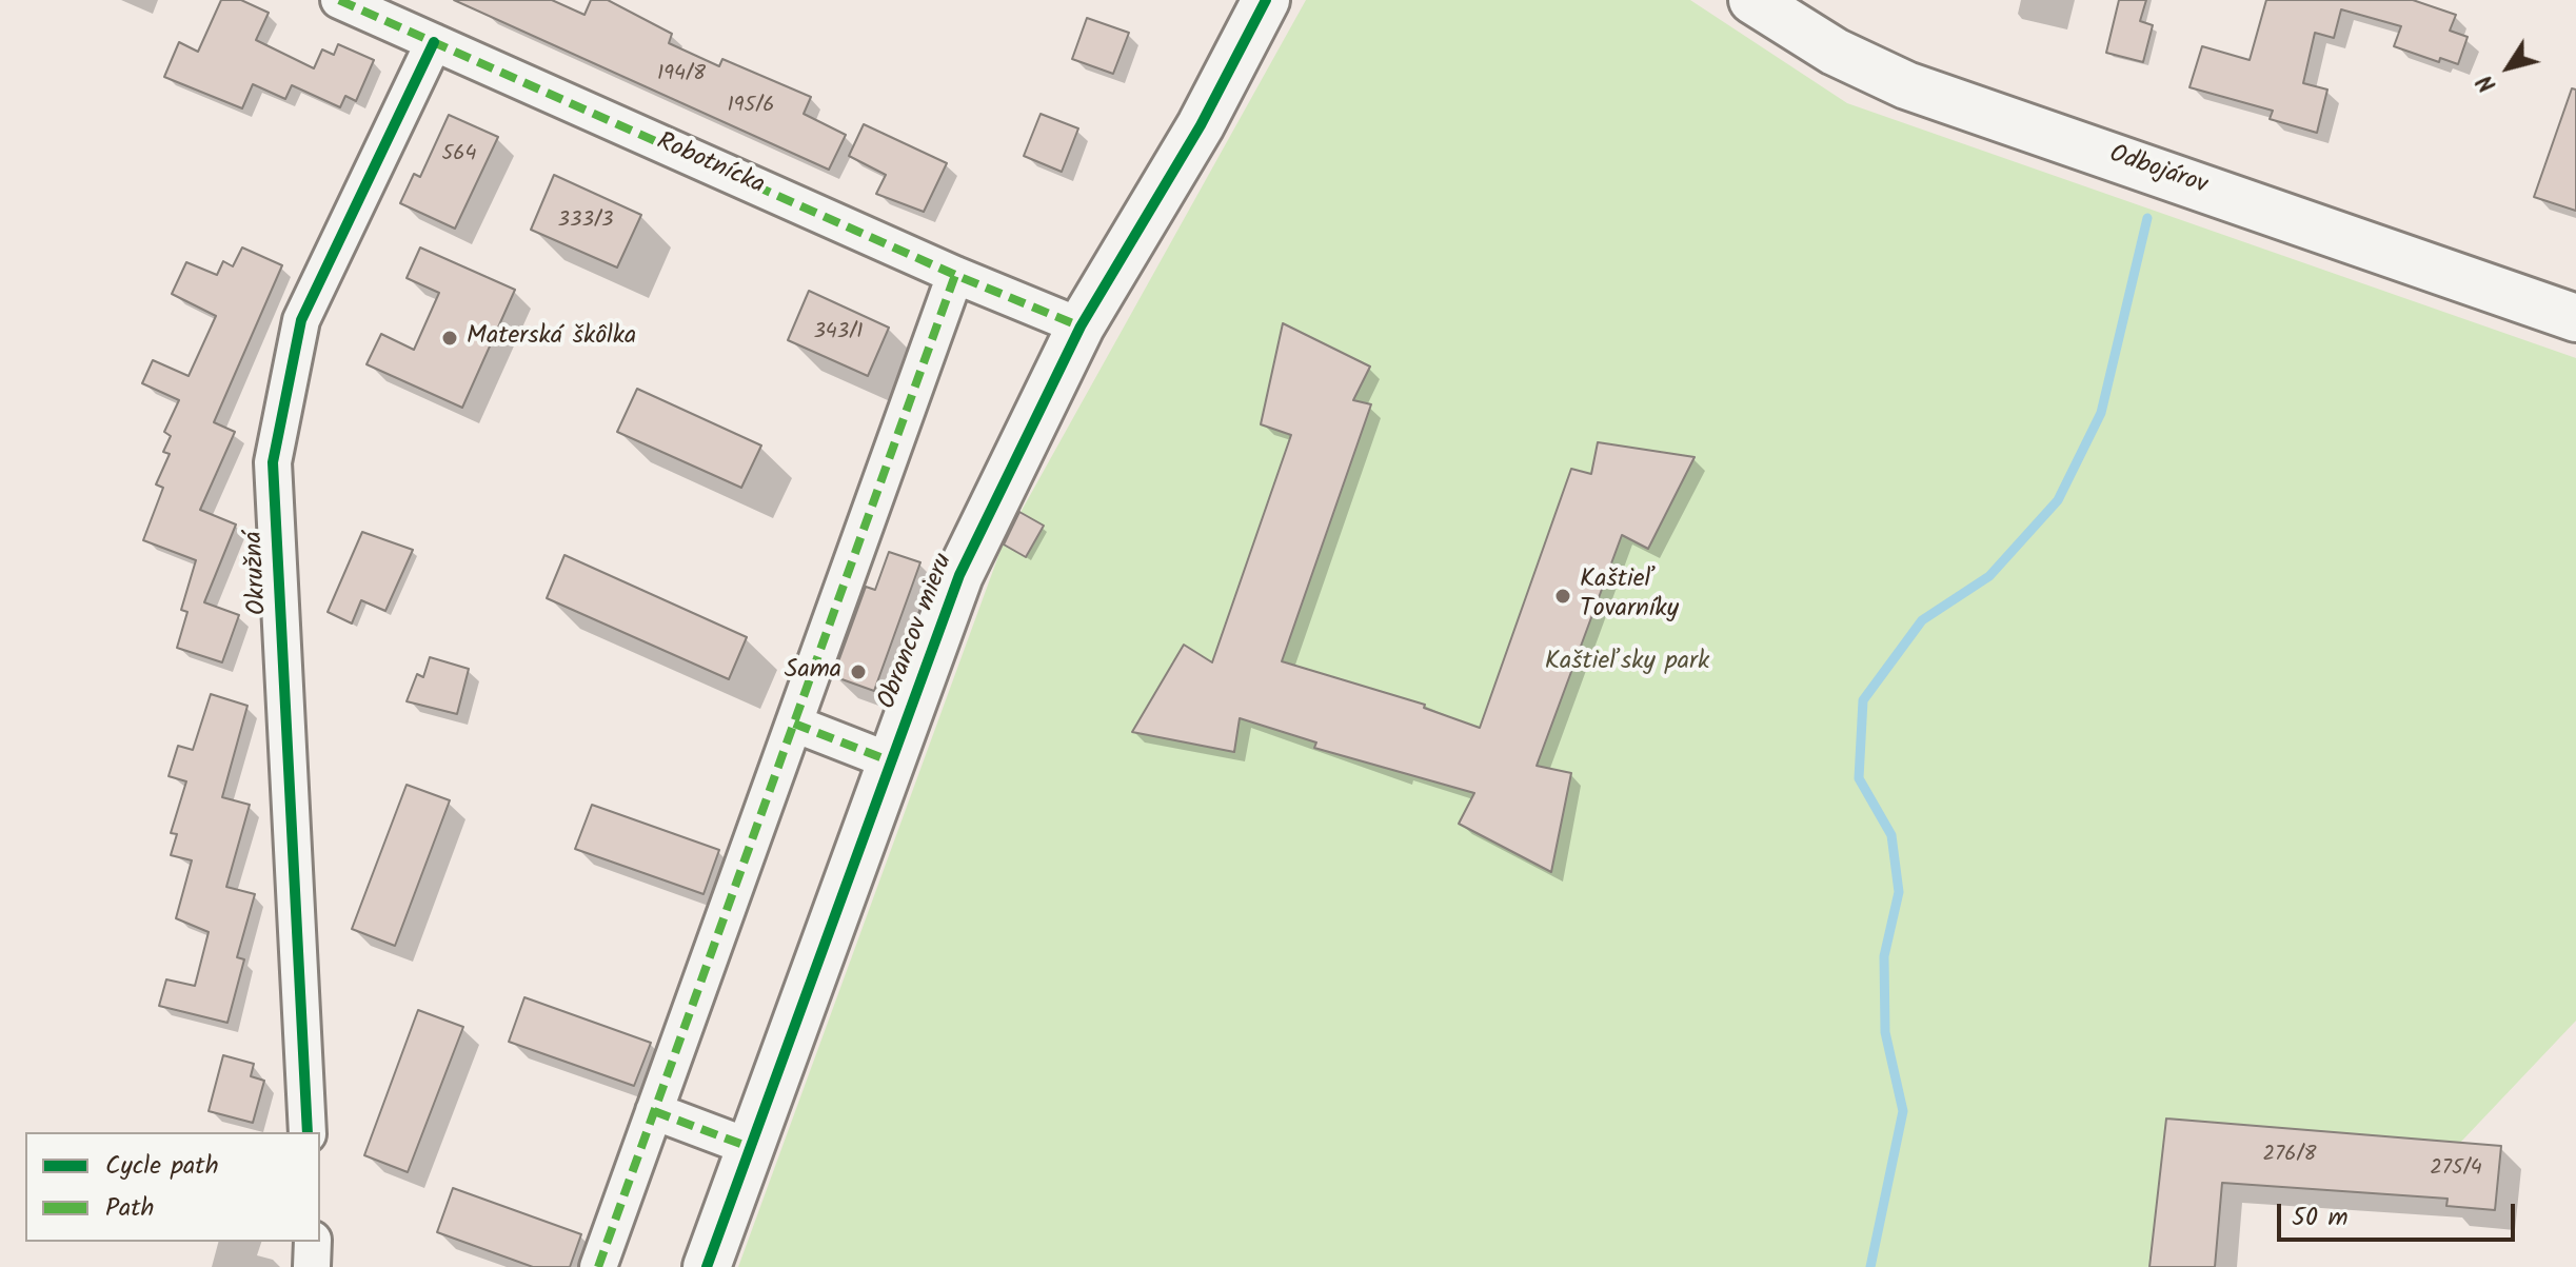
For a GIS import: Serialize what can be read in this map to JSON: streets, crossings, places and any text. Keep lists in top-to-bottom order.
{
  "streets": {
    "street": [
      "Robotnícka",
      "Odbojárov",
      "Okružná",
      "Obrancov mieru"
    ]
  },
  "crossings": [
    ["Robotnícka", "Okružná"],
    ["Robotnícka", "Obrancov mieru"]
  ],
  "parks": ["Kaštieľsky park"],
  "places": ["Materská škôlka", "Kaštieľ Tovarníky", "Sama"],
  "house_numbers": [
    "194/8",
    "195/6",
    "564",
    "333/3",
    "343/1",
    "276/8",
    "275/4"
  ],
  "legend": ["Cycle path", "Path"],
  "scale_bar": "50 m",
  "north": "bottom left"
}
